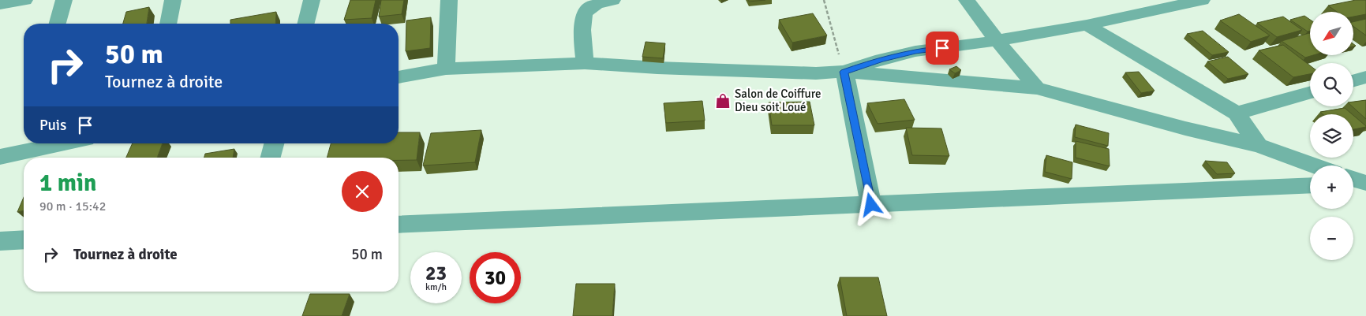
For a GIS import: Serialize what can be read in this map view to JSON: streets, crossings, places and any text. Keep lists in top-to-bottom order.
{
  "places": {
    "shop": ["Salon de Coiffure Dieu soit Loué"]
  },
  "north": "bottom left",
  "page": {
    "map_buttons": ["+", "−"],
    "turn": ["50 m", "Tournez à droite"],
    "then": "Puis",
    "heading": ["1 min", "90 m · 15:42"],
    "list": [
      {
        "name": "Tournez à droite",
        "value": "50 m"
      }
    ],
    "speed": "23 km/h",
    "limit": "30"
  }
}
